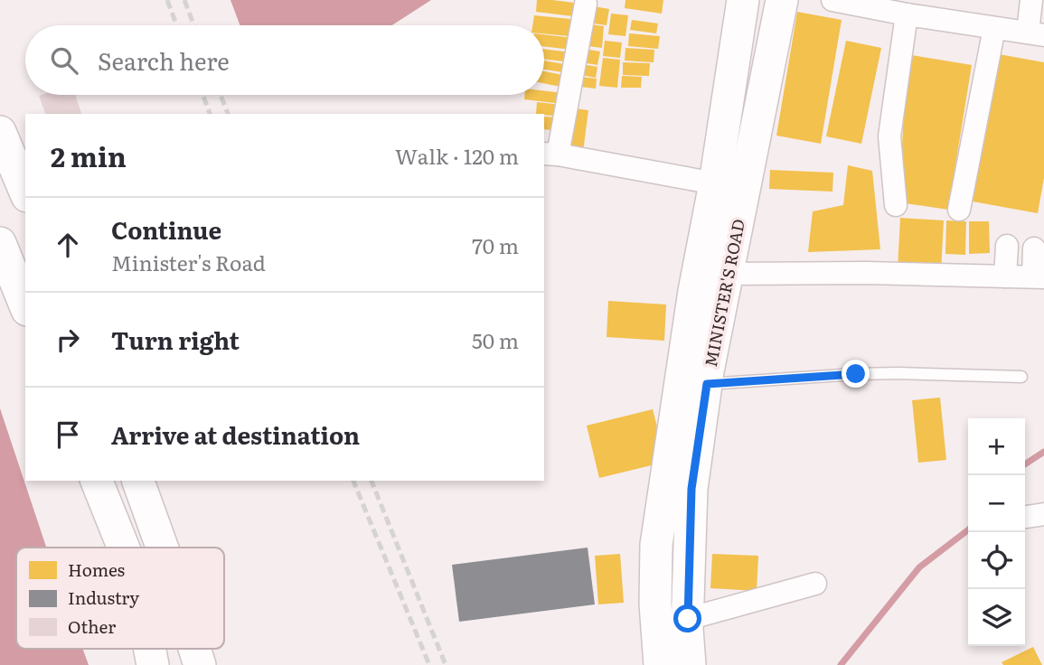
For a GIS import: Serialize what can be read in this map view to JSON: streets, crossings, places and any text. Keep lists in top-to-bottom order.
{
  "streets": {
    "main road": ["MINISTER'S ROAD"]
  },
  "legend": ["Homes", "Industry", "Other"],
  "page": {
    "search": "Search here",
    "heading": ["2 min", "Walk · 120 m"],
    "list": [
      ["Continue", "Minister's Road", "70 m"],
      ["Turn right", "50 m"],
      "Arrive at destination"
    ],
    "map_buttons": ["+", "−"]
  }
}
